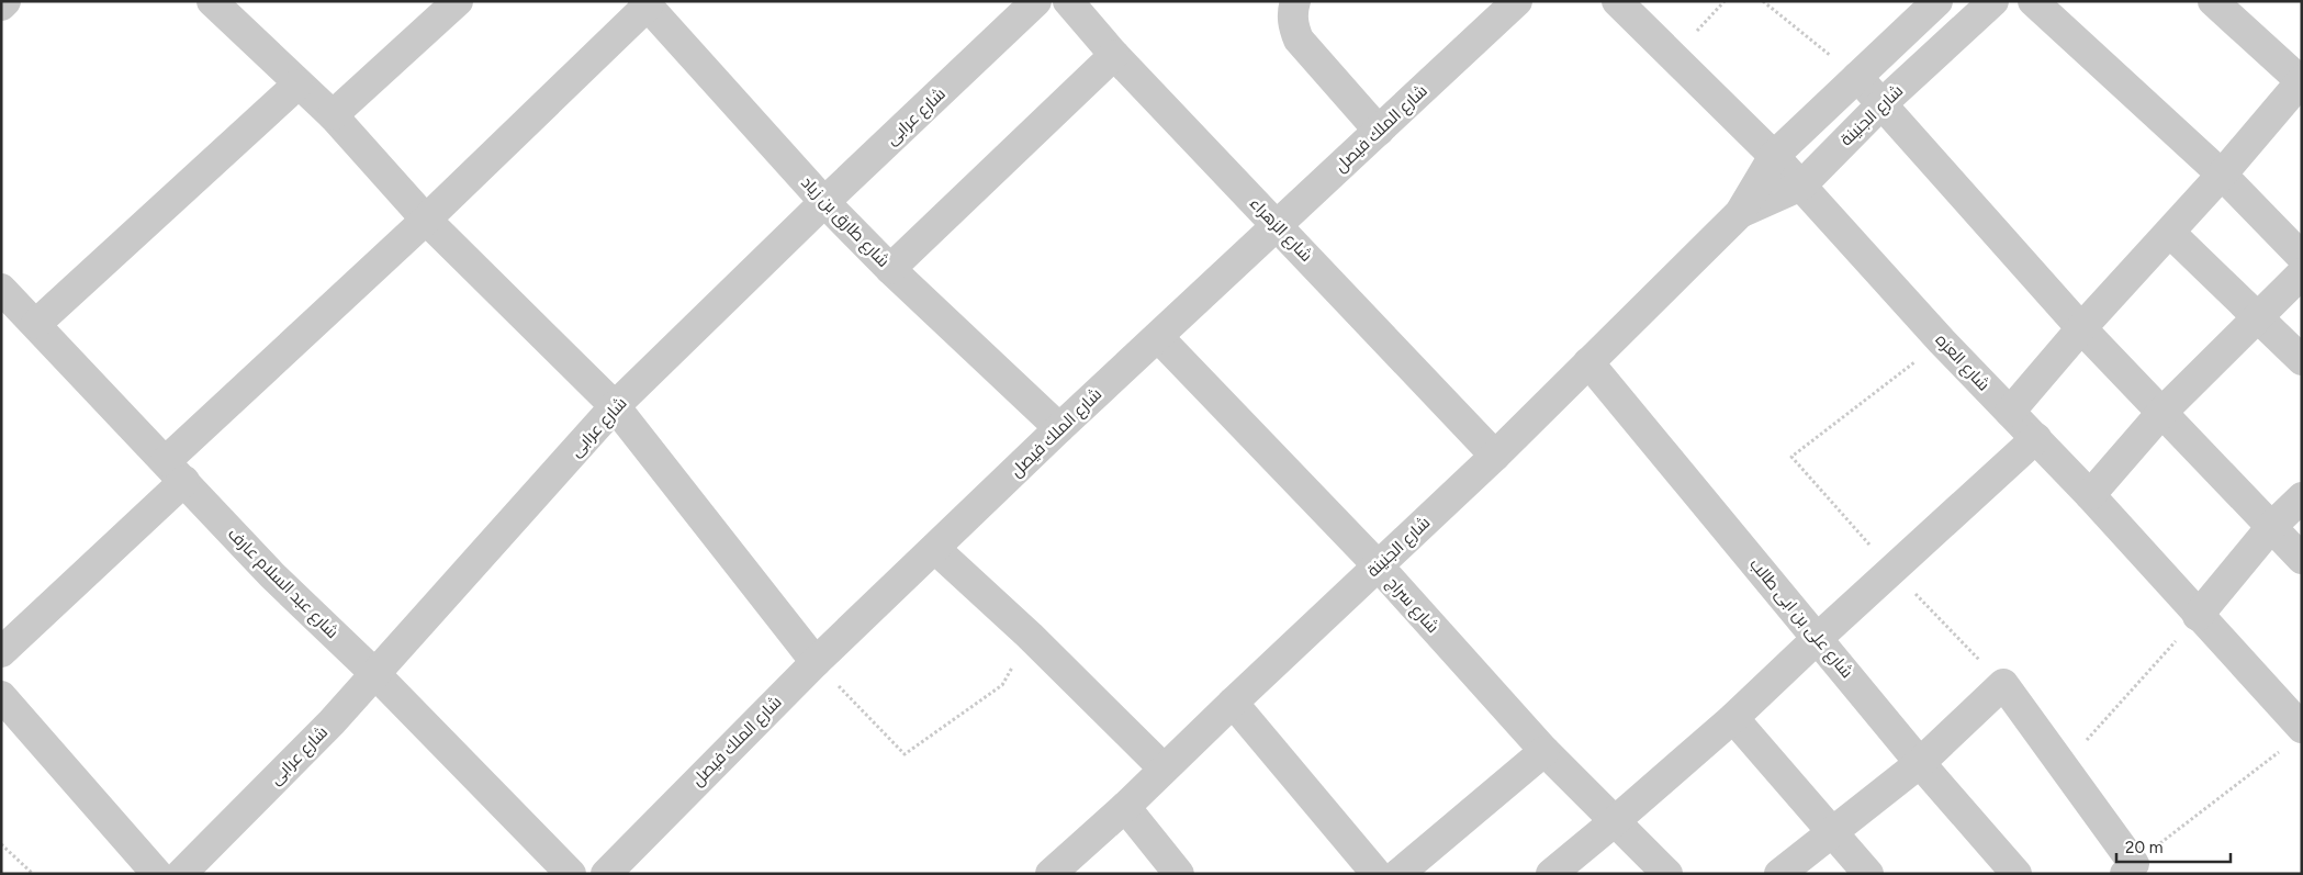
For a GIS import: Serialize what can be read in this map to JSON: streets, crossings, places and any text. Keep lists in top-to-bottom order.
{
  "streets": {
    "street": [
      "شارع الجنينة",
      "شارع عرابى",
      "شارع الملك فيصل",
      "شارع طارق بن زياد",
      "شارع الزهراء",
      "شارع العزه",
      "شارع عبد السلام عارف",
      "شارع سراج",
      "شارع على بن ابى طالب"
    ]
  },
  "crossings": [
    ["شارع الجنينة", "شارع الزهراء"],
    ["شارع الجنينة", "شارع العزه"],
    ["شارع الجنينة", "شارع سراج"],
    ["شارع الجنينة", "شارع على بن ابى طالب"],
    ["شارع عرابى", "شارع طارق بن زياد"],
    ["شارع عرابى", "شارع عبد السلام عارف"],
    ["شارع الملك فيصل", "شارع طارق بن زياد"],
    ["شارع الملك فيصل", "شارع الزهراء"],
    ["شارع الملك فيصل", "شارع سراج"]
  ],
  "scale_bar": "20 m"
}
